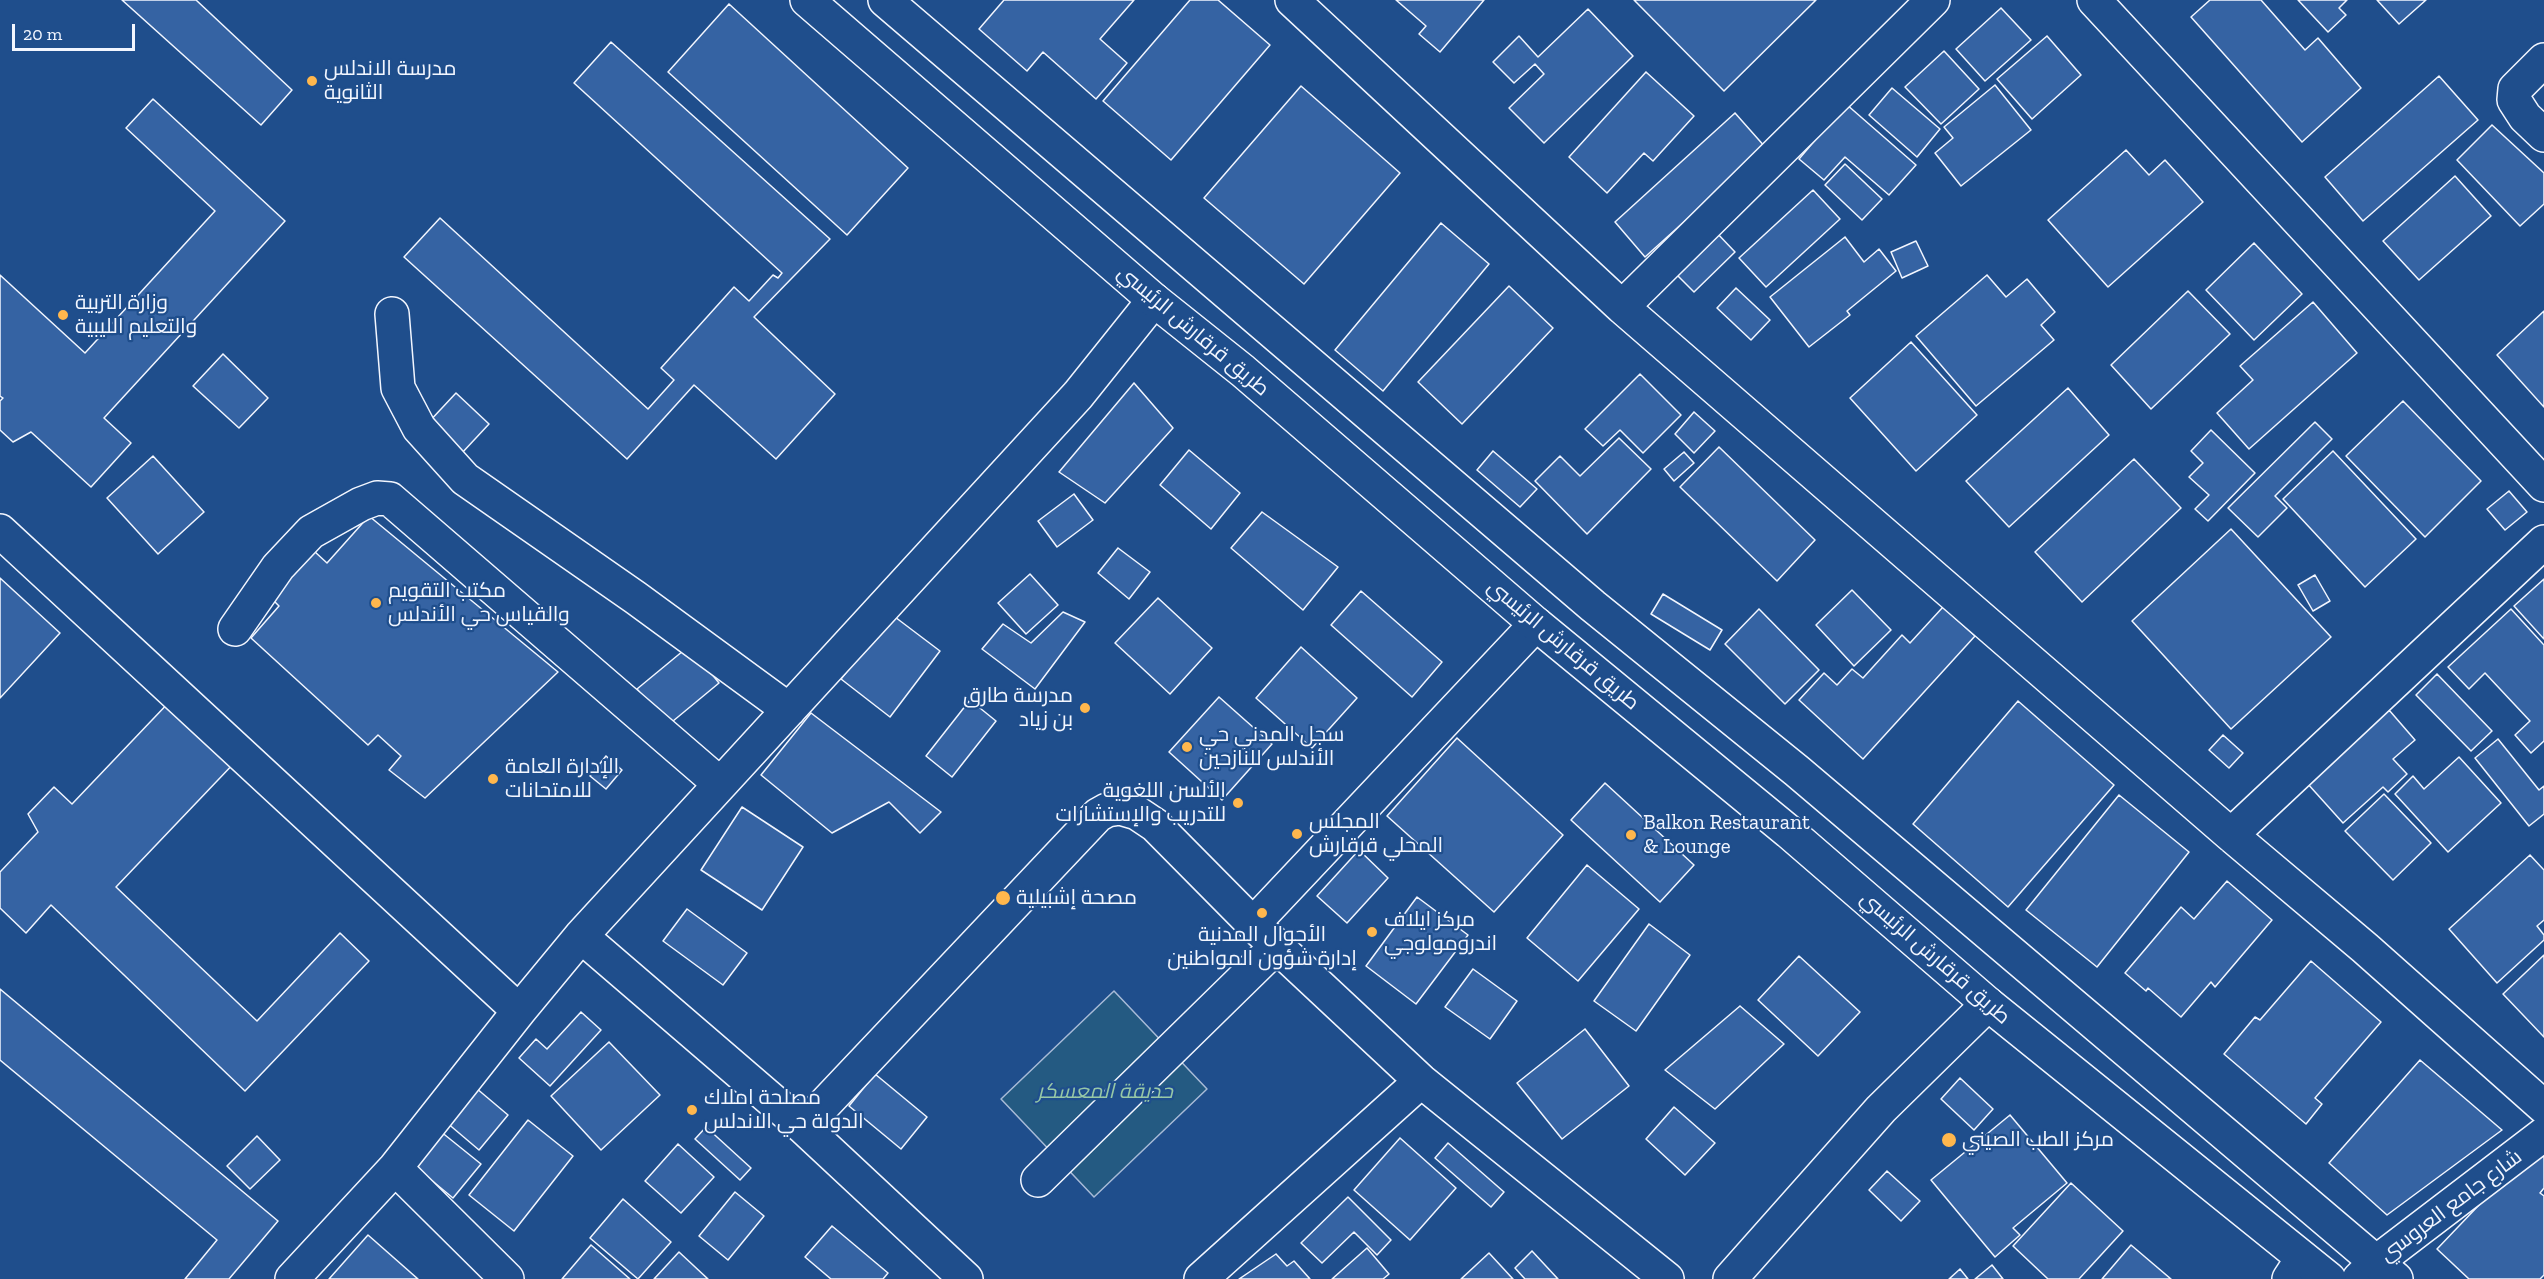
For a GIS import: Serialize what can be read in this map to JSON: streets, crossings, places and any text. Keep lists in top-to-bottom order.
{
  "streets": {
    "street": ["طريق قرقارش الرئيسي", "شارع جامع العروسي"]
  },
  "parks": ["حديقة المعسكر"],
  "places": [
    "مدرسة الاندلس الثانوية",
    "وزارة التربية والتعليم الليبية",
    "مكتب التقويم والقياس حي الأندلس",
    "مدرسة طارق بن زياد",
    "سجل المدني حي الأندلس للنازحين",
    "الإدارة العامة للامتحانات",
    "الألسن اللغوية للتدريب والإستشارات",
    "المجلس المحلي قرقارش",
    "Balkon Restaurant & Lounge",
    "مصحة إشبيلية",
    "الأحوال المدنية إدارة شؤون المواطنين",
    "مركز ايلاف اندرومولوجي",
    "مصلحة املاك الدولة حي الاندلس",
    "مركز الطب الصيني"
  ],
  "scale_bar": "20 m"
}
